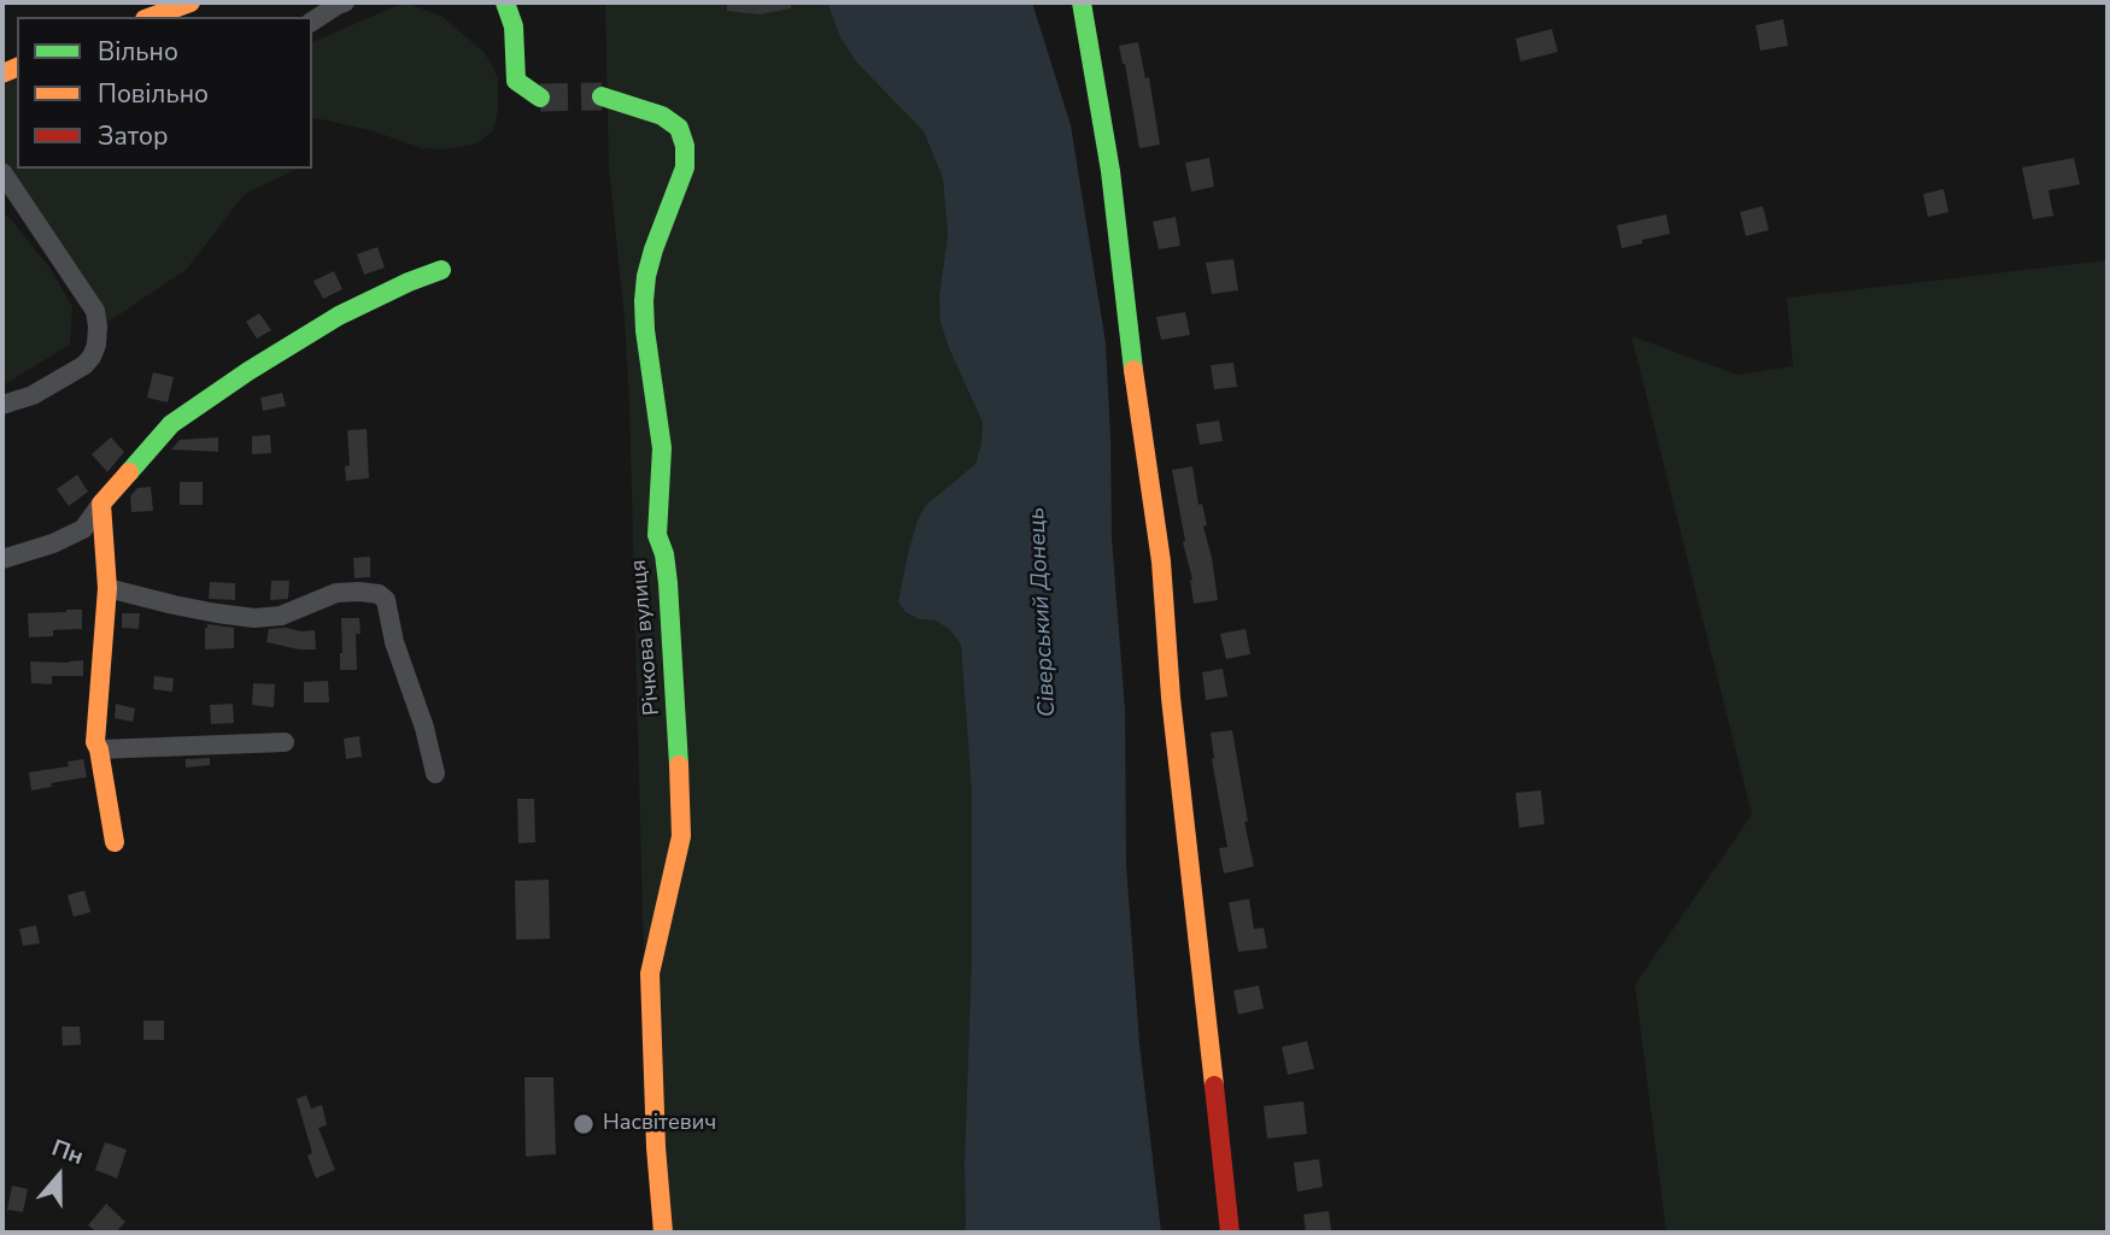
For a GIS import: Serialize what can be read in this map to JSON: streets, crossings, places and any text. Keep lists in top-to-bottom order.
{
  "streets": {
    "street": ["Річкова вулиця"]
  },
  "water": ["Сіверський Донець"],
  "places": ["Насвітевич"],
  "legend": ["Вільно", "Повільно", "Затор"],
  "north": "top"
}
